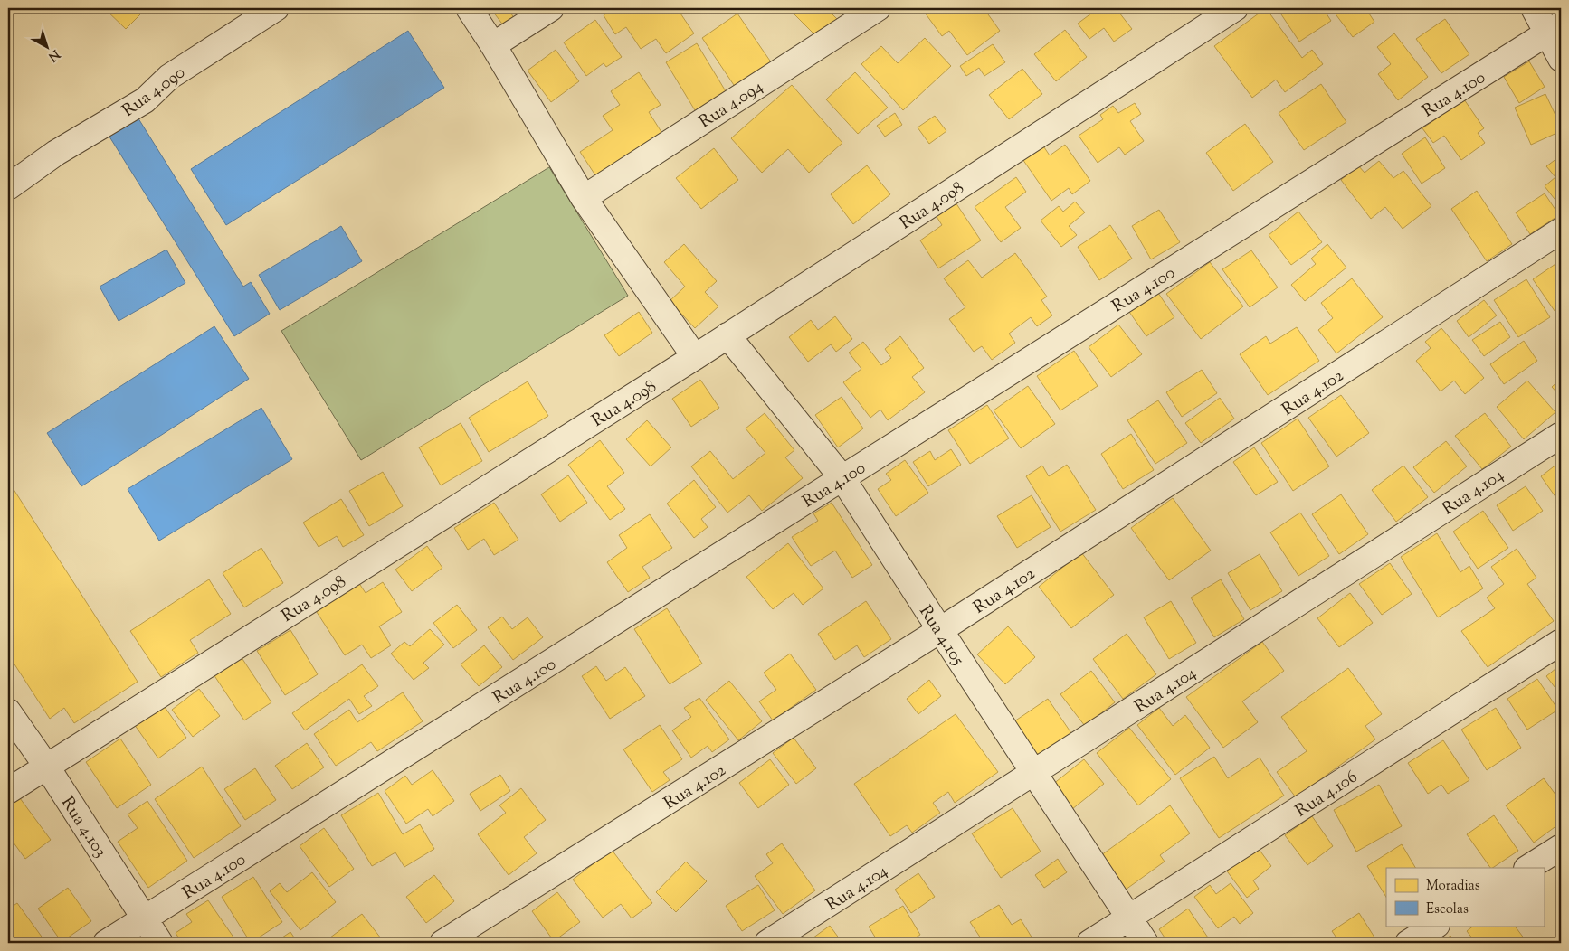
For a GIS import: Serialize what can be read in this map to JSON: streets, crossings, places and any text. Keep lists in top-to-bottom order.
{
  "streets": {
    "street": [
      "Rua 4.090",
      "Rua 4.100",
      "Rua 4.094",
      "Rua 4.098",
      "Rua 4.102",
      "Rua 4.104",
      "Rua 4.105",
      "Rua 4.106",
      "Rua 4.103"
    ]
  },
  "crossings": [
    ["Rua 4.100", "Rua 4.105"],
    ["Rua 4.100", "Rua 4.103"],
    ["Rua 4.098", "Rua 4.105"],
    ["Rua 4.098", "Rua 4.103"],
    ["Rua 4.102", "Rua 4.105"],
    ["Rua 4.104", "Rua 4.105"],
    ["Rua 4.105", "Rua 4.106"]
  ],
  "legend": ["Moradias", "Escolas"],
  "north": "bottom right"
}
